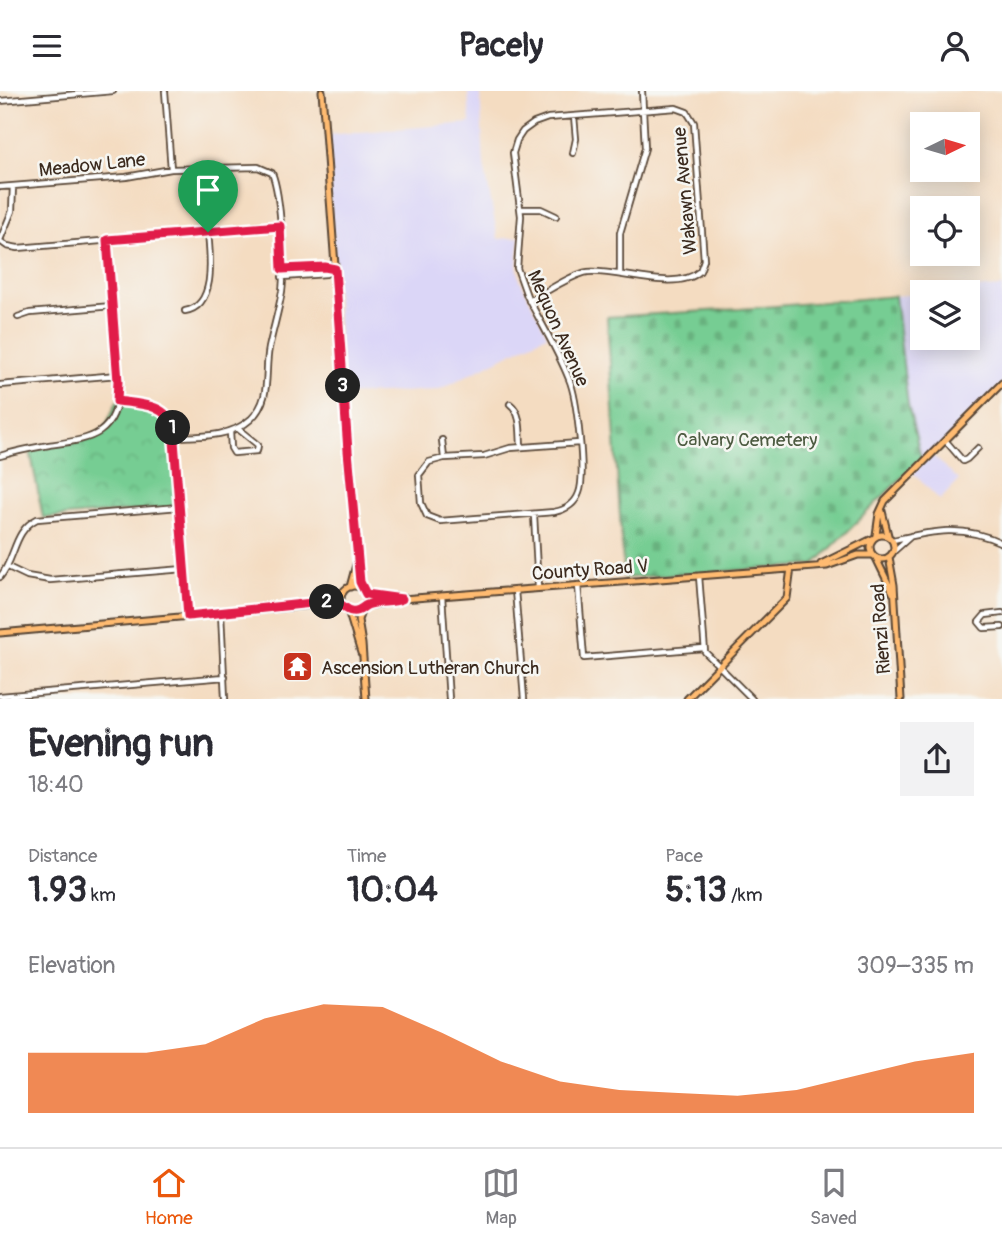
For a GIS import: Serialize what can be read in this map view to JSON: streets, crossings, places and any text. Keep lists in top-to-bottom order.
{
  "streets": {
    "main road": ["County Road V", "Rienzi Road"],
    "street": ["Meadow Lane", "Wakawn Avenue", "Mequon Avenue"]
  },
  "crossings": [
    ["Wakawn Avenue", "Mequon Avenue"]
  ],
  "parks": ["Calvary Cemetery"],
  "places": {
    "temple": ["Ascension Lutheran Church"]
  },
  "north": "right",
  "page": {
    "header": "Pacely",
    "pins": ["3", "1", "2"],
    "heading": ["Evening run", "18:40"],
    "stats": [
      ["Distance", "1.93 km"],
      ["Time", "10:04"],
      ["Pace", "5:13 /km"]
    ],
    "chart": ["Elevation", "309–335 m"],
    "tabs": ["Home", "Map", "Saved"]
  }
}
